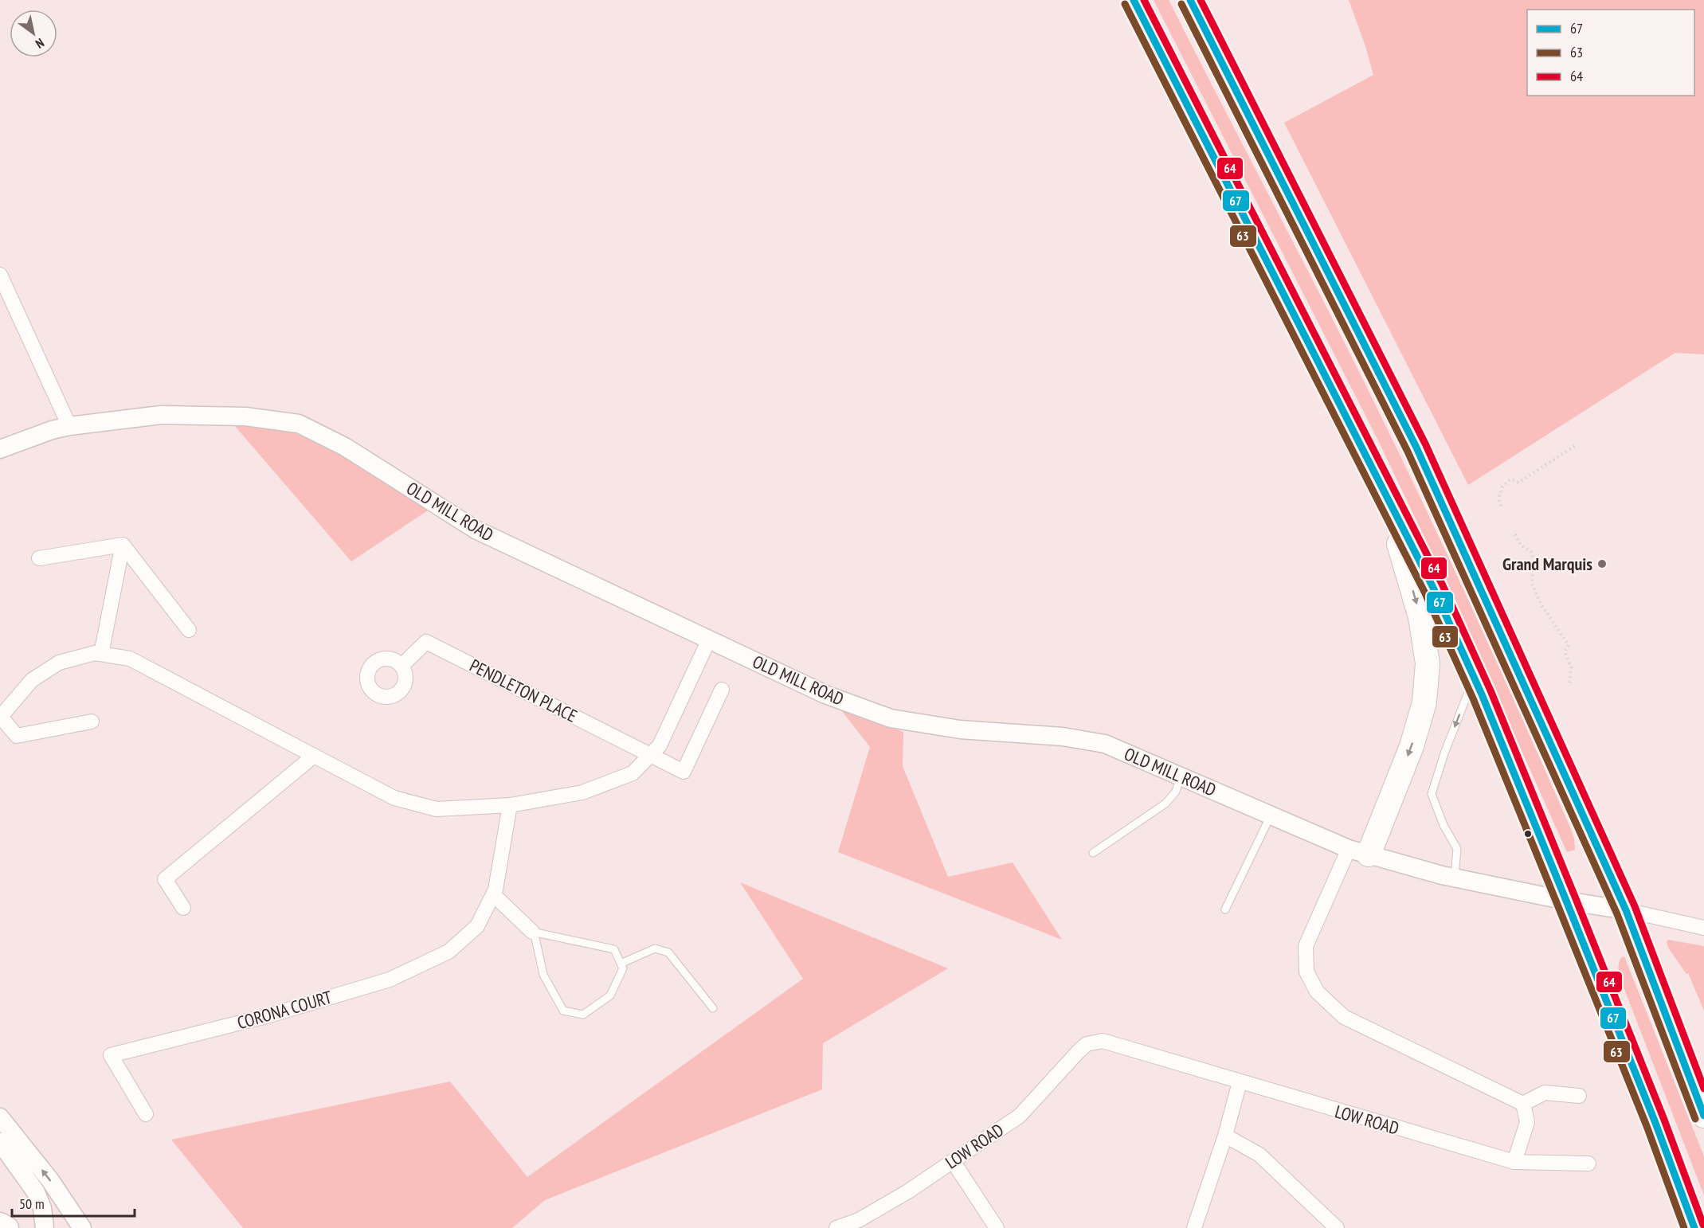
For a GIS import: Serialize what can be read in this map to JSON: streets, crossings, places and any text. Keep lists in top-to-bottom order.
{
  "streets": {
    "street": [
      "OLD MILL ROAD",
      "PENDLETON PLACE",
      "CORONA COURT",
      "LOW ROAD"
    ]
  },
  "places": ["Grand Marquis"],
  "lines": ["transit line 67", "transit line 64", "transit line 63"],
  "legend": ["67", "63", "64"],
  "scale_bar": "50 m",
  "north": "bottom right"
}
